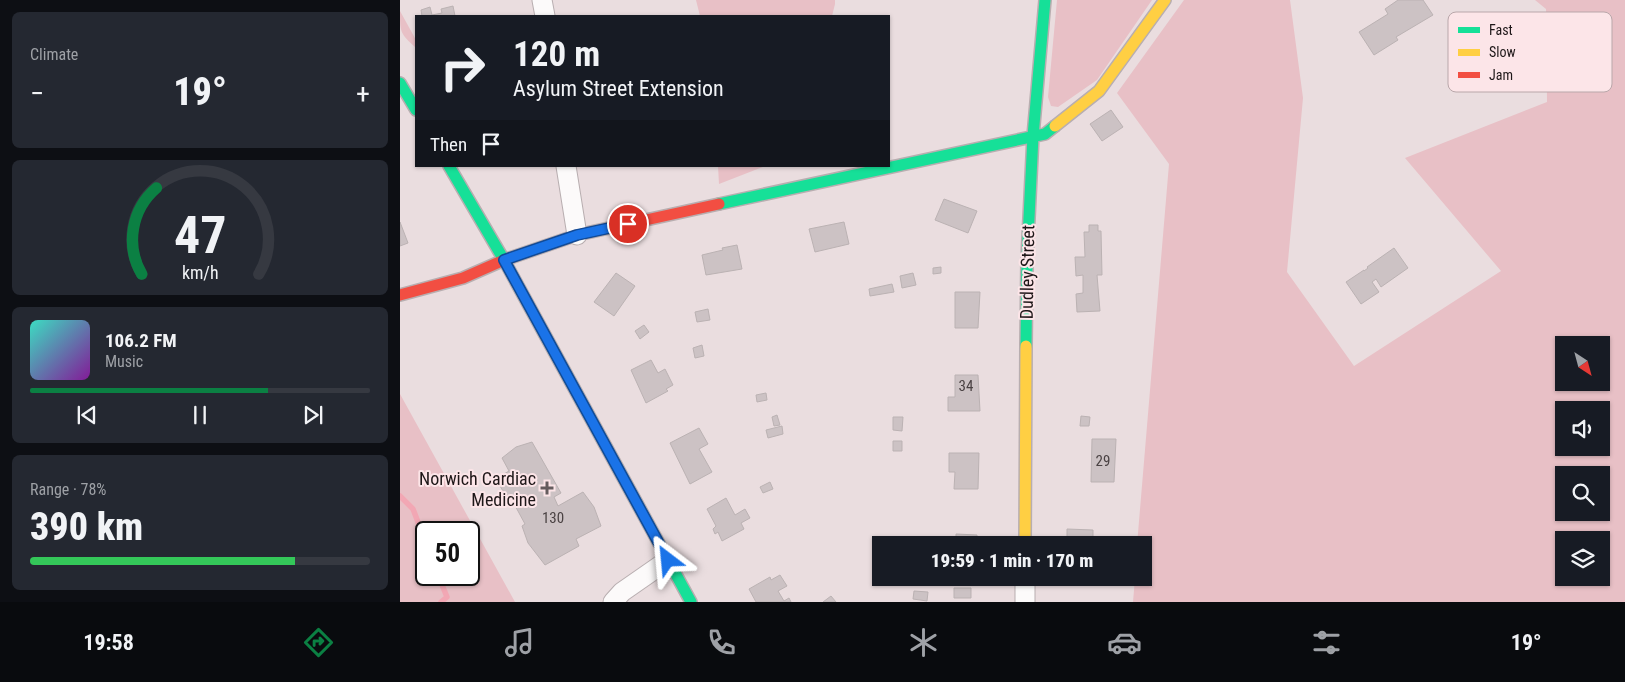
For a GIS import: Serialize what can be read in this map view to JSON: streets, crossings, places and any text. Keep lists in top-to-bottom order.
{
  "streets": {
    "street": ["Dudley Street"]
  },
  "places": {
    "health": ["Norwich Cardiac Medicine"]
  },
  "house_numbers": ["34", "29", "130"],
  "legend": ["Fast", "Slow", "Jam"],
  "north": "bottom right",
  "page": {
    "tile": [
      "Climate",
      ["Range · 78%", "390 km"]
    ],
    "turn": ["120 m", "Asylum Street Extension"],
    "heat": ["−", "19°", "+"],
    "then": "Then",
    "song": ["106.2 FM", "Music"],
    "limit": "50",
    "trip": "19:59 · 1 min · 170 m",
    "tabs": ["19:58", "19°"],
    "gauge": ["47", "km/h"]
  }
}
